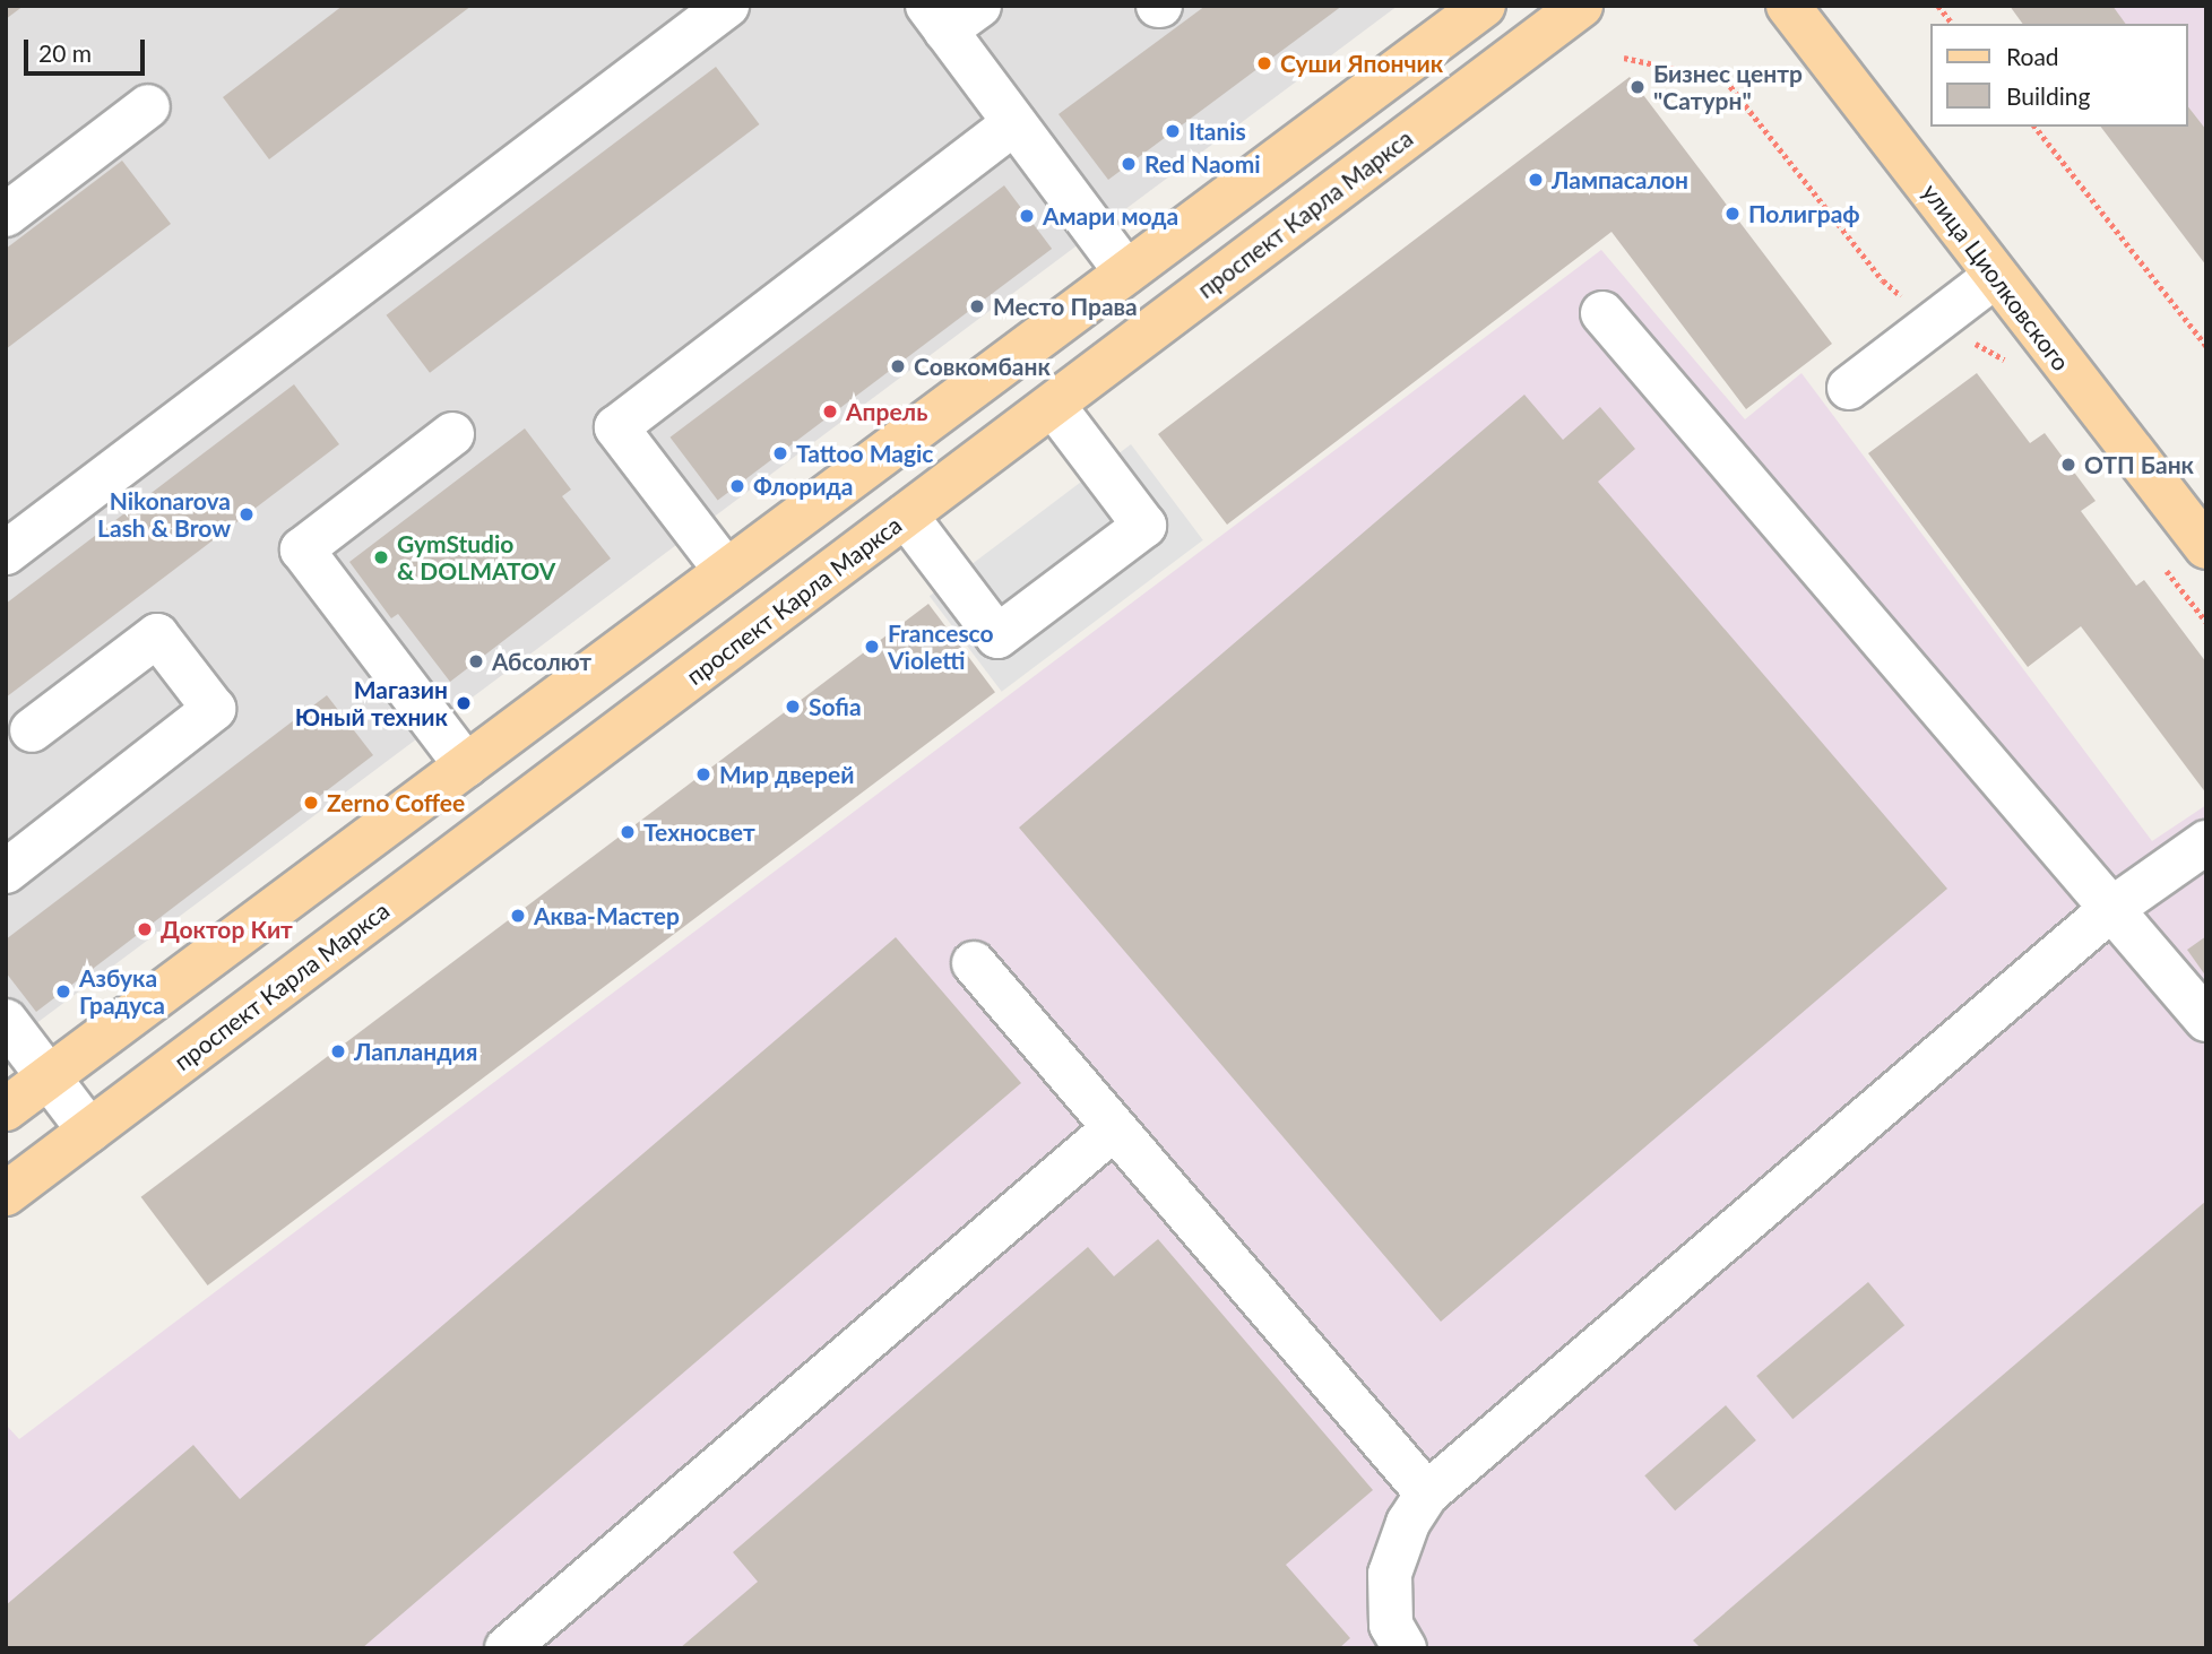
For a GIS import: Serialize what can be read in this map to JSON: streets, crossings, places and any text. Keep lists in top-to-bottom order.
{
  "streets": {
    "main road": ["проспект Карла Маркса", "улица Циолковского"]
  },
  "places": [
    "Суши Япончик",
    "Бизнес центр \"Сатурн\"",
    "Itanis",
    "Red Naomi",
    "Лампасалон",
    "Полиграф",
    "Амари мода",
    "Место Права",
    "Совкомбанк",
    "Апрель",
    "Tattoo Magic",
    "ОТП Банк",
    "Флорида",
    "Nikonarova Lash & Brow",
    "GymStudio & DOLMATOV",
    "Francesco Violetti",
    "Абсолют",
    "Магазин Юный техник",
    "Sofia",
    "Мир дверей",
    "Zerno Coffee",
    "Техносвет",
    "Аква-Мастер",
    "Доктор Кит",
    "Азбука Градуса",
    "Лапландия"
  ],
  "legend": ["Road", "Building"],
  "scale_bar": "20 m"
}
